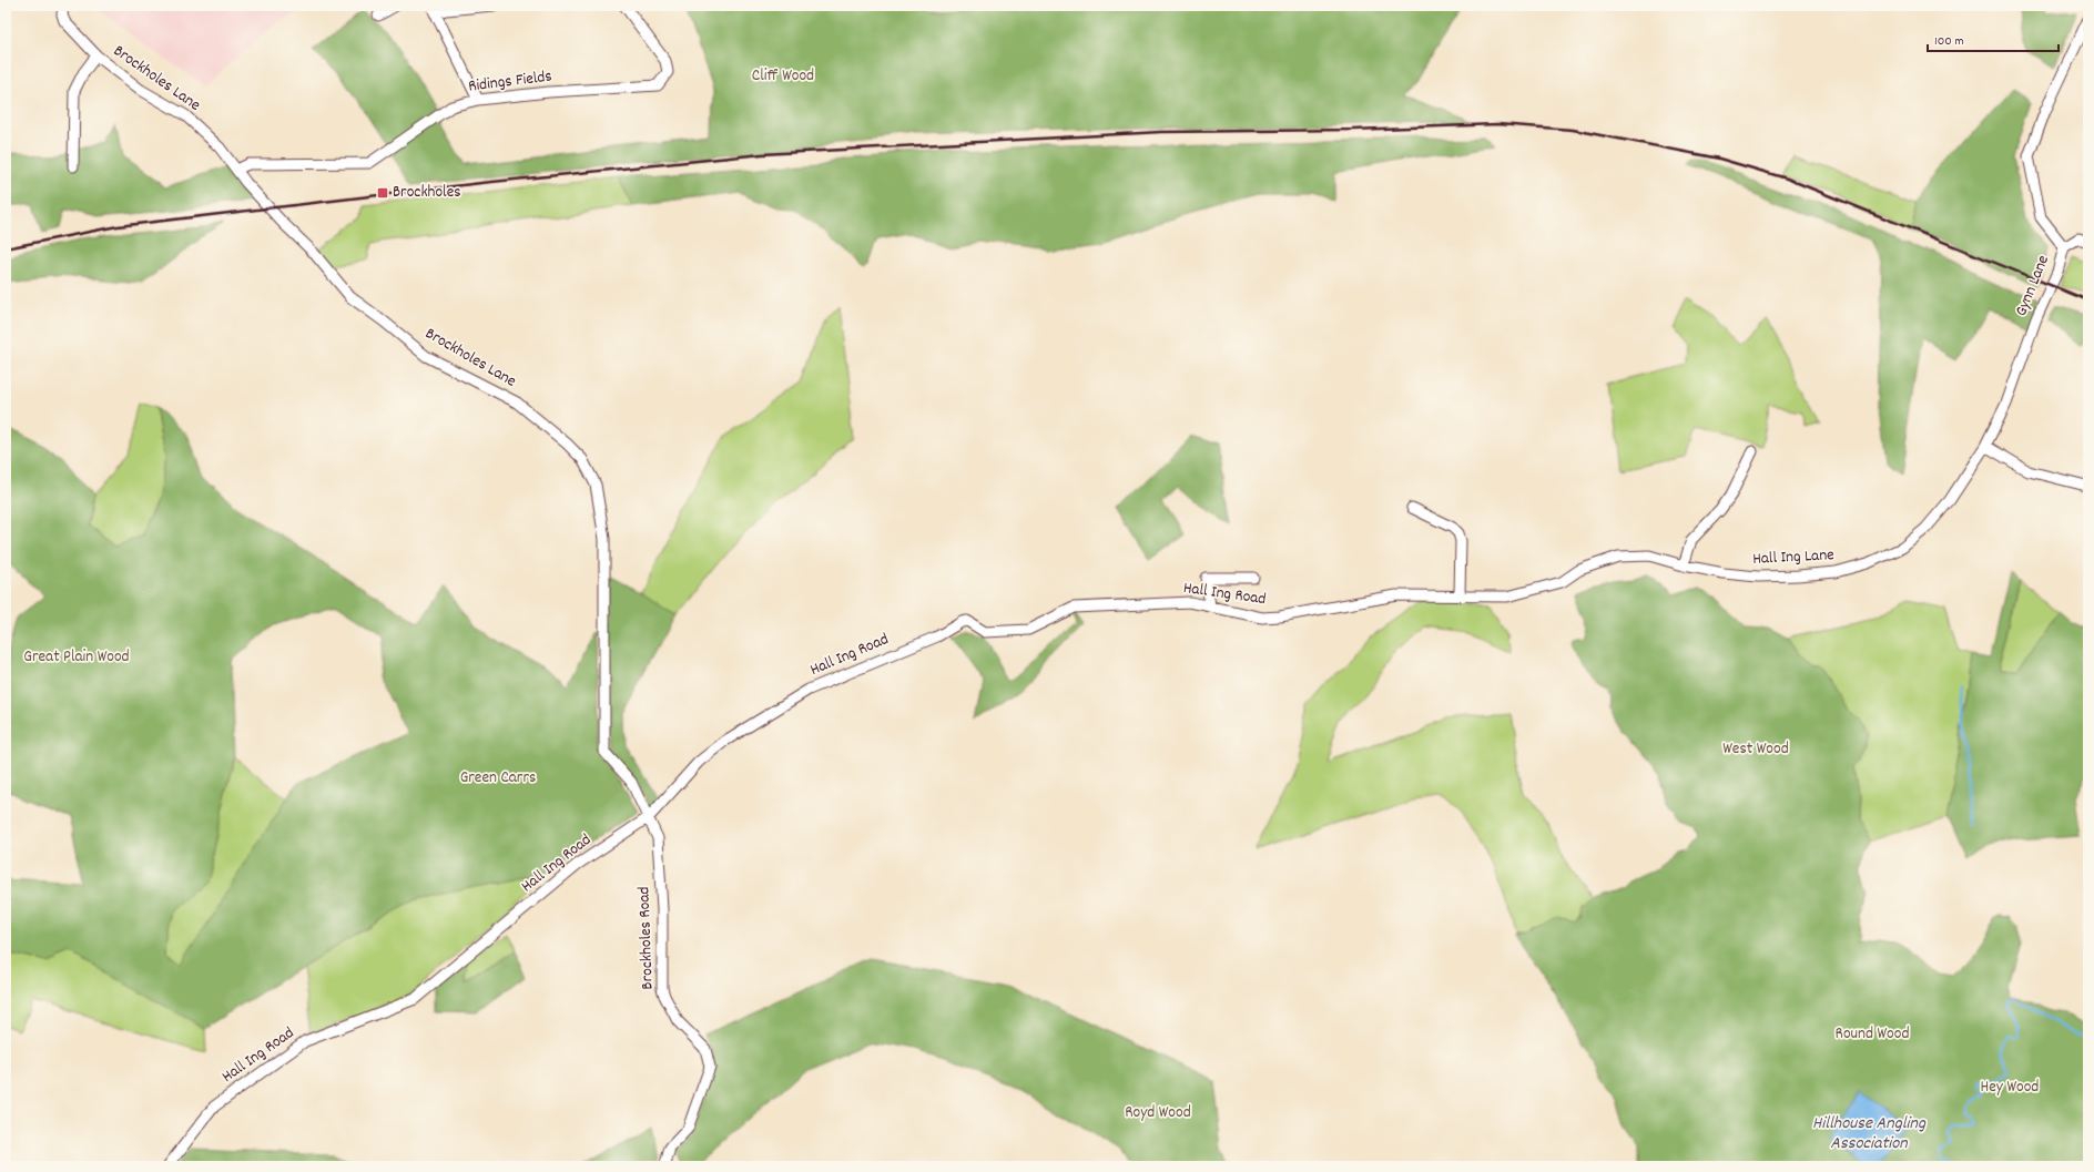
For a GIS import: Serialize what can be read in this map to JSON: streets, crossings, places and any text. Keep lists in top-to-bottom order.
{
  "streets": {
    "street": [
      "Brockholes Lane",
      "Ridings Fields",
      "Gynn Lane",
      "Hall Ing Lane",
      "Hall Ing Road",
      "Brockholes Road"
    ]
  },
  "crossings": [
    ["Brockholes Lane", "Ridings Fields"],
    ["Brockholes Lane", "Hall Ing Road"],
    ["Brockholes Lane", "Brockholes Road"],
    ["Gynn Lane", "Hall Ing Lane"],
    ["Hall Ing Lane", "Hall Ing Road"],
    ["Hall Ing Road", "Brockholes Road"]
  ],
  "water": ["Hillhouse Angling Association"],
  "parks": [
    "Cliff Wood",
    "Great Plain Wood",
    "West Wood",
    "Green Carrs",
    "Round Wood",
    "Hey Wood",
    "Royd Wood"
  ],
  "places": {
    "transit": ["Brockholes"]
  },
  "scale_bar": "100 m"
}
